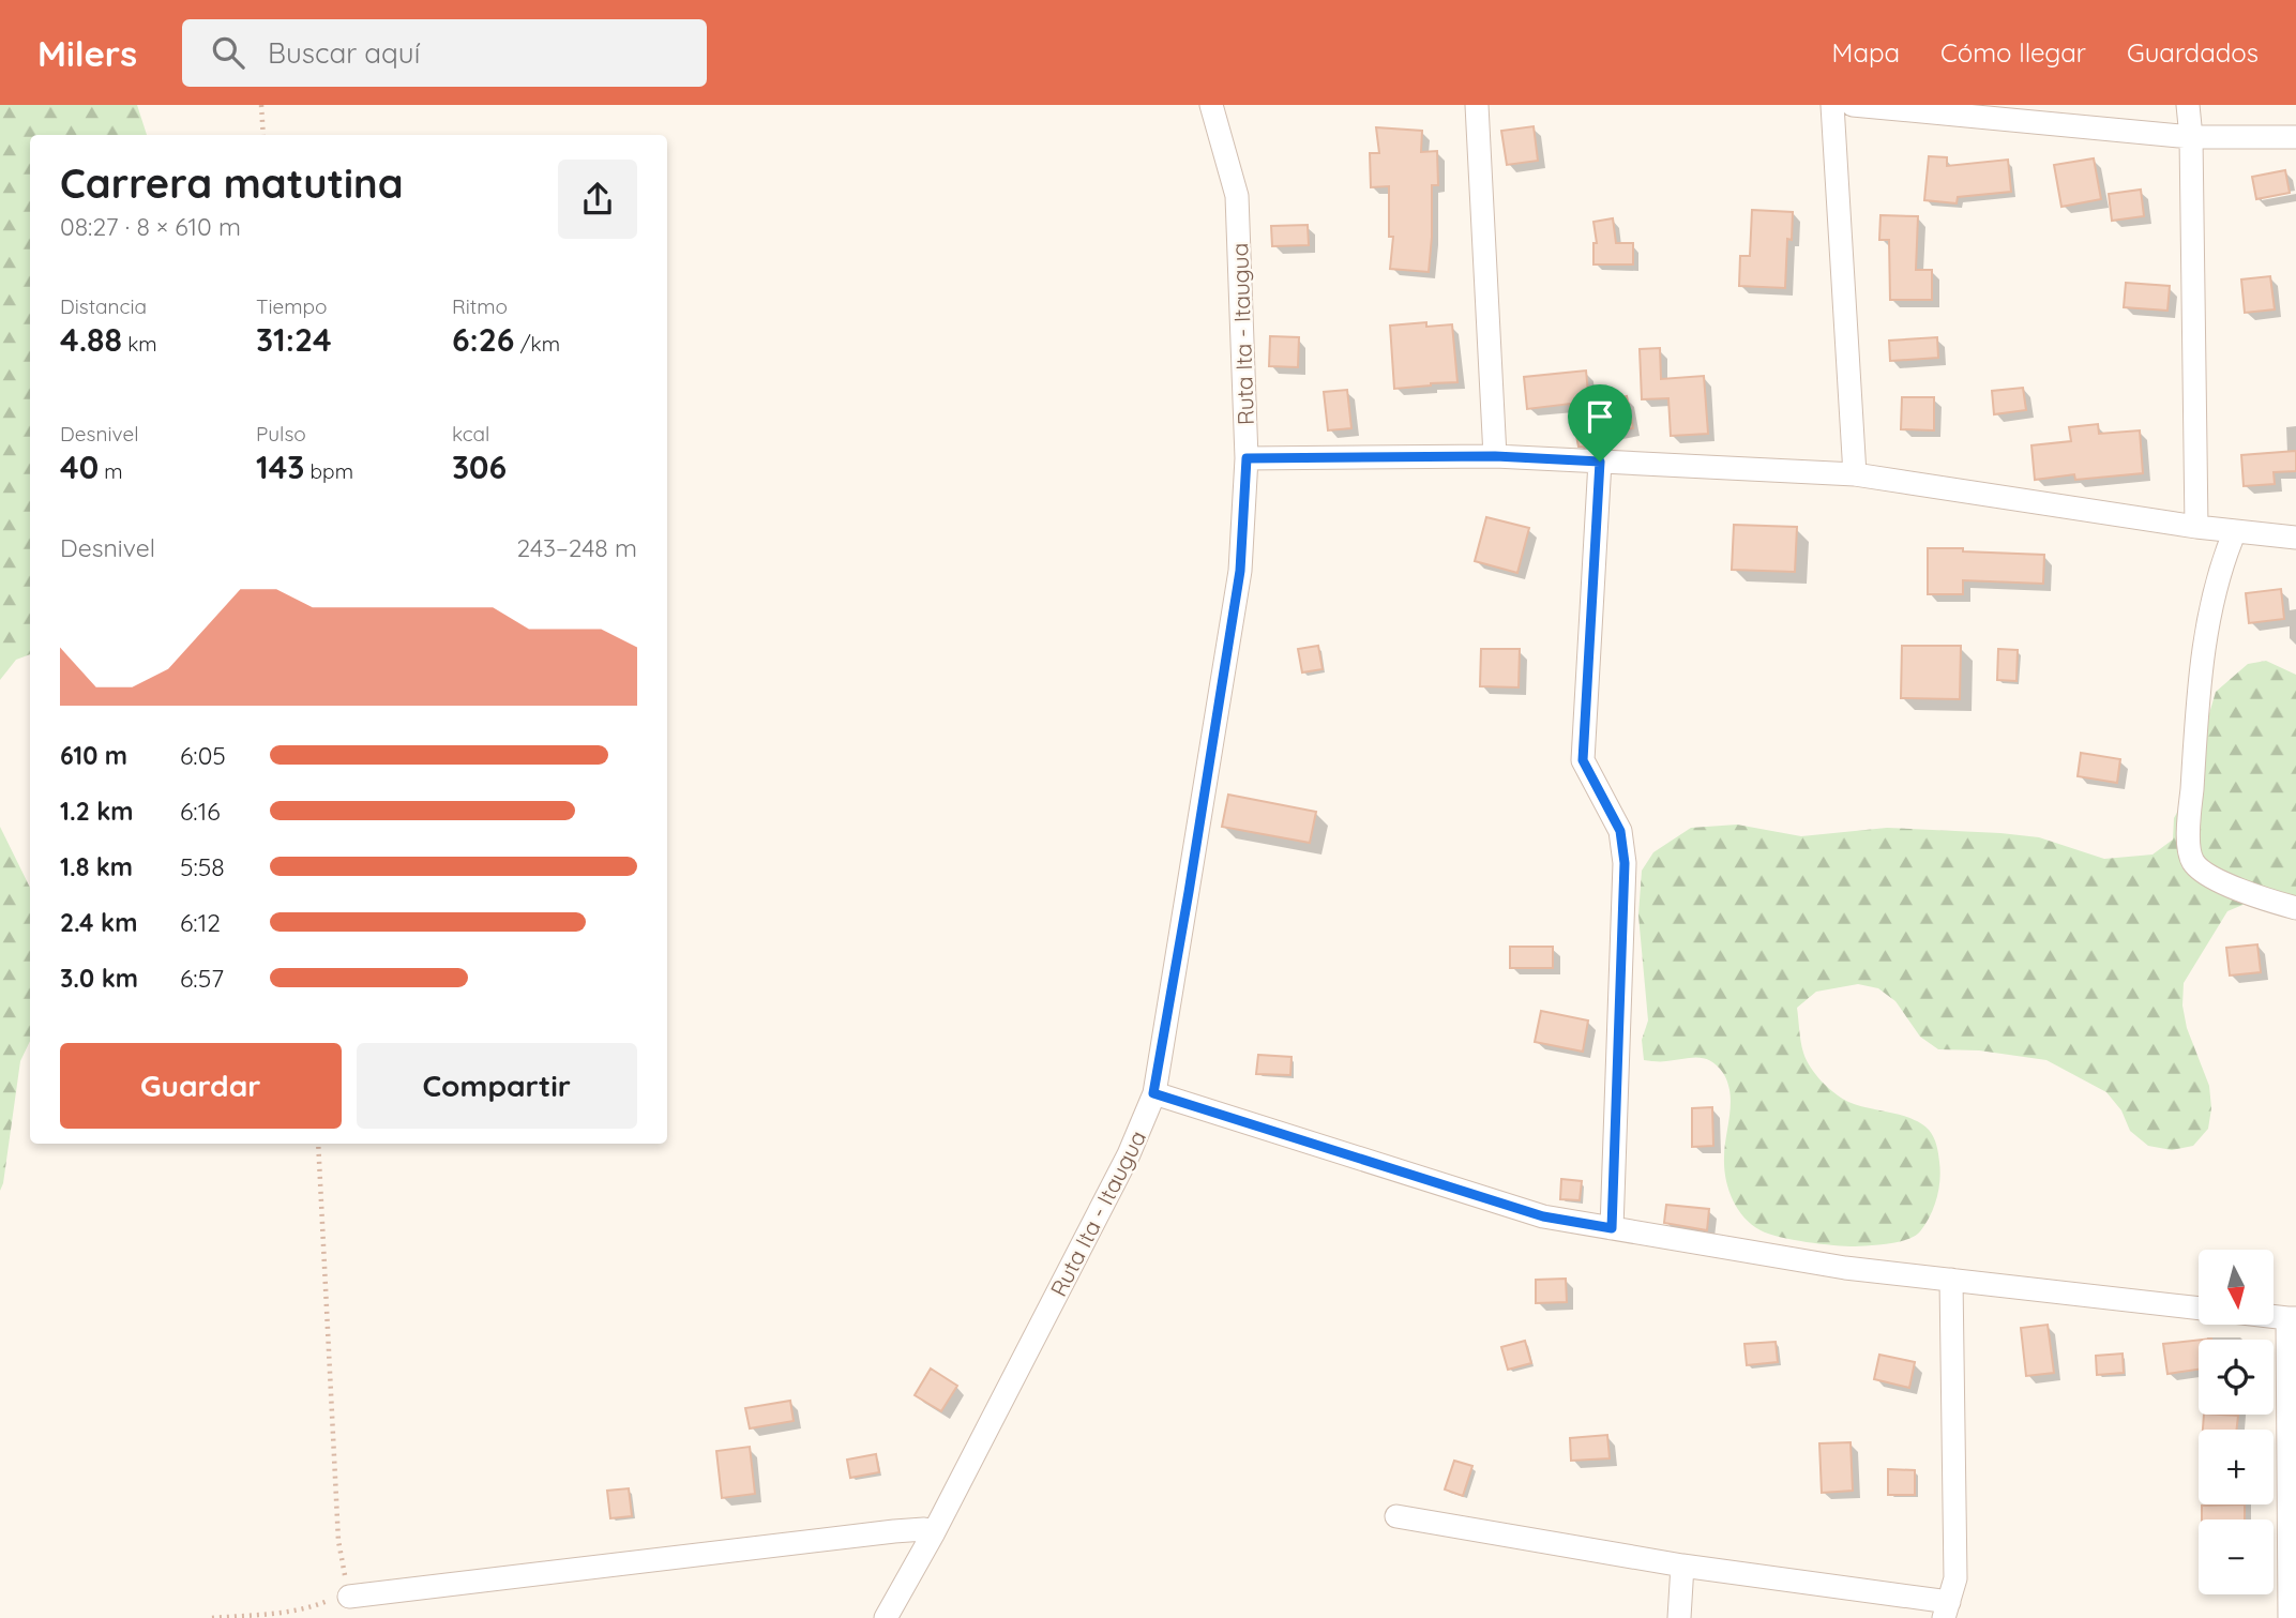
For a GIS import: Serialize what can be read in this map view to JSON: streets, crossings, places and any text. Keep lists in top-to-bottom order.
{
  "streets": {
    "street": ["Ruta Ita - Itaugua"]
  },
  "north": "bottom",
  "page": {
    "header": "Milers",
    "search": "Buscar aquí",
    "nav": ["Mapa", "Cómo llegar", "Guardados"],
    "heading": ["Carrera matutina", "08:27 · 8 × 610 m"],
    "stats": [
      ["Distancia", "4.88 km"],
      ["Tiempo", "31:24"],
      ["Ritmo", "6:26 /km"],
      ["Desnivel", "40 m"],
      ["Pulso", "143 bpm"],
      ["kcal", "306"]
    ],
    "chart": ["Desnivel", "243–248 m"],
    "list": [
      {
        "name": "610 m",
        "note": "6:05"
      },
      {
        "name": "1.2 km",
        "note": "6:16"
      },
      {
        "name": "1.8 km",
        "note": "5:58"
      },
      {
        "name": "2.4 km",
        "note": "6:12"
      },
      {
        "name": "3.0 km",
        "note": "6:57"
      }
    ],
    "buttons": ["Guardar", "Compartir"],
    "map_buttons": ["+", "−"]
  }
}
